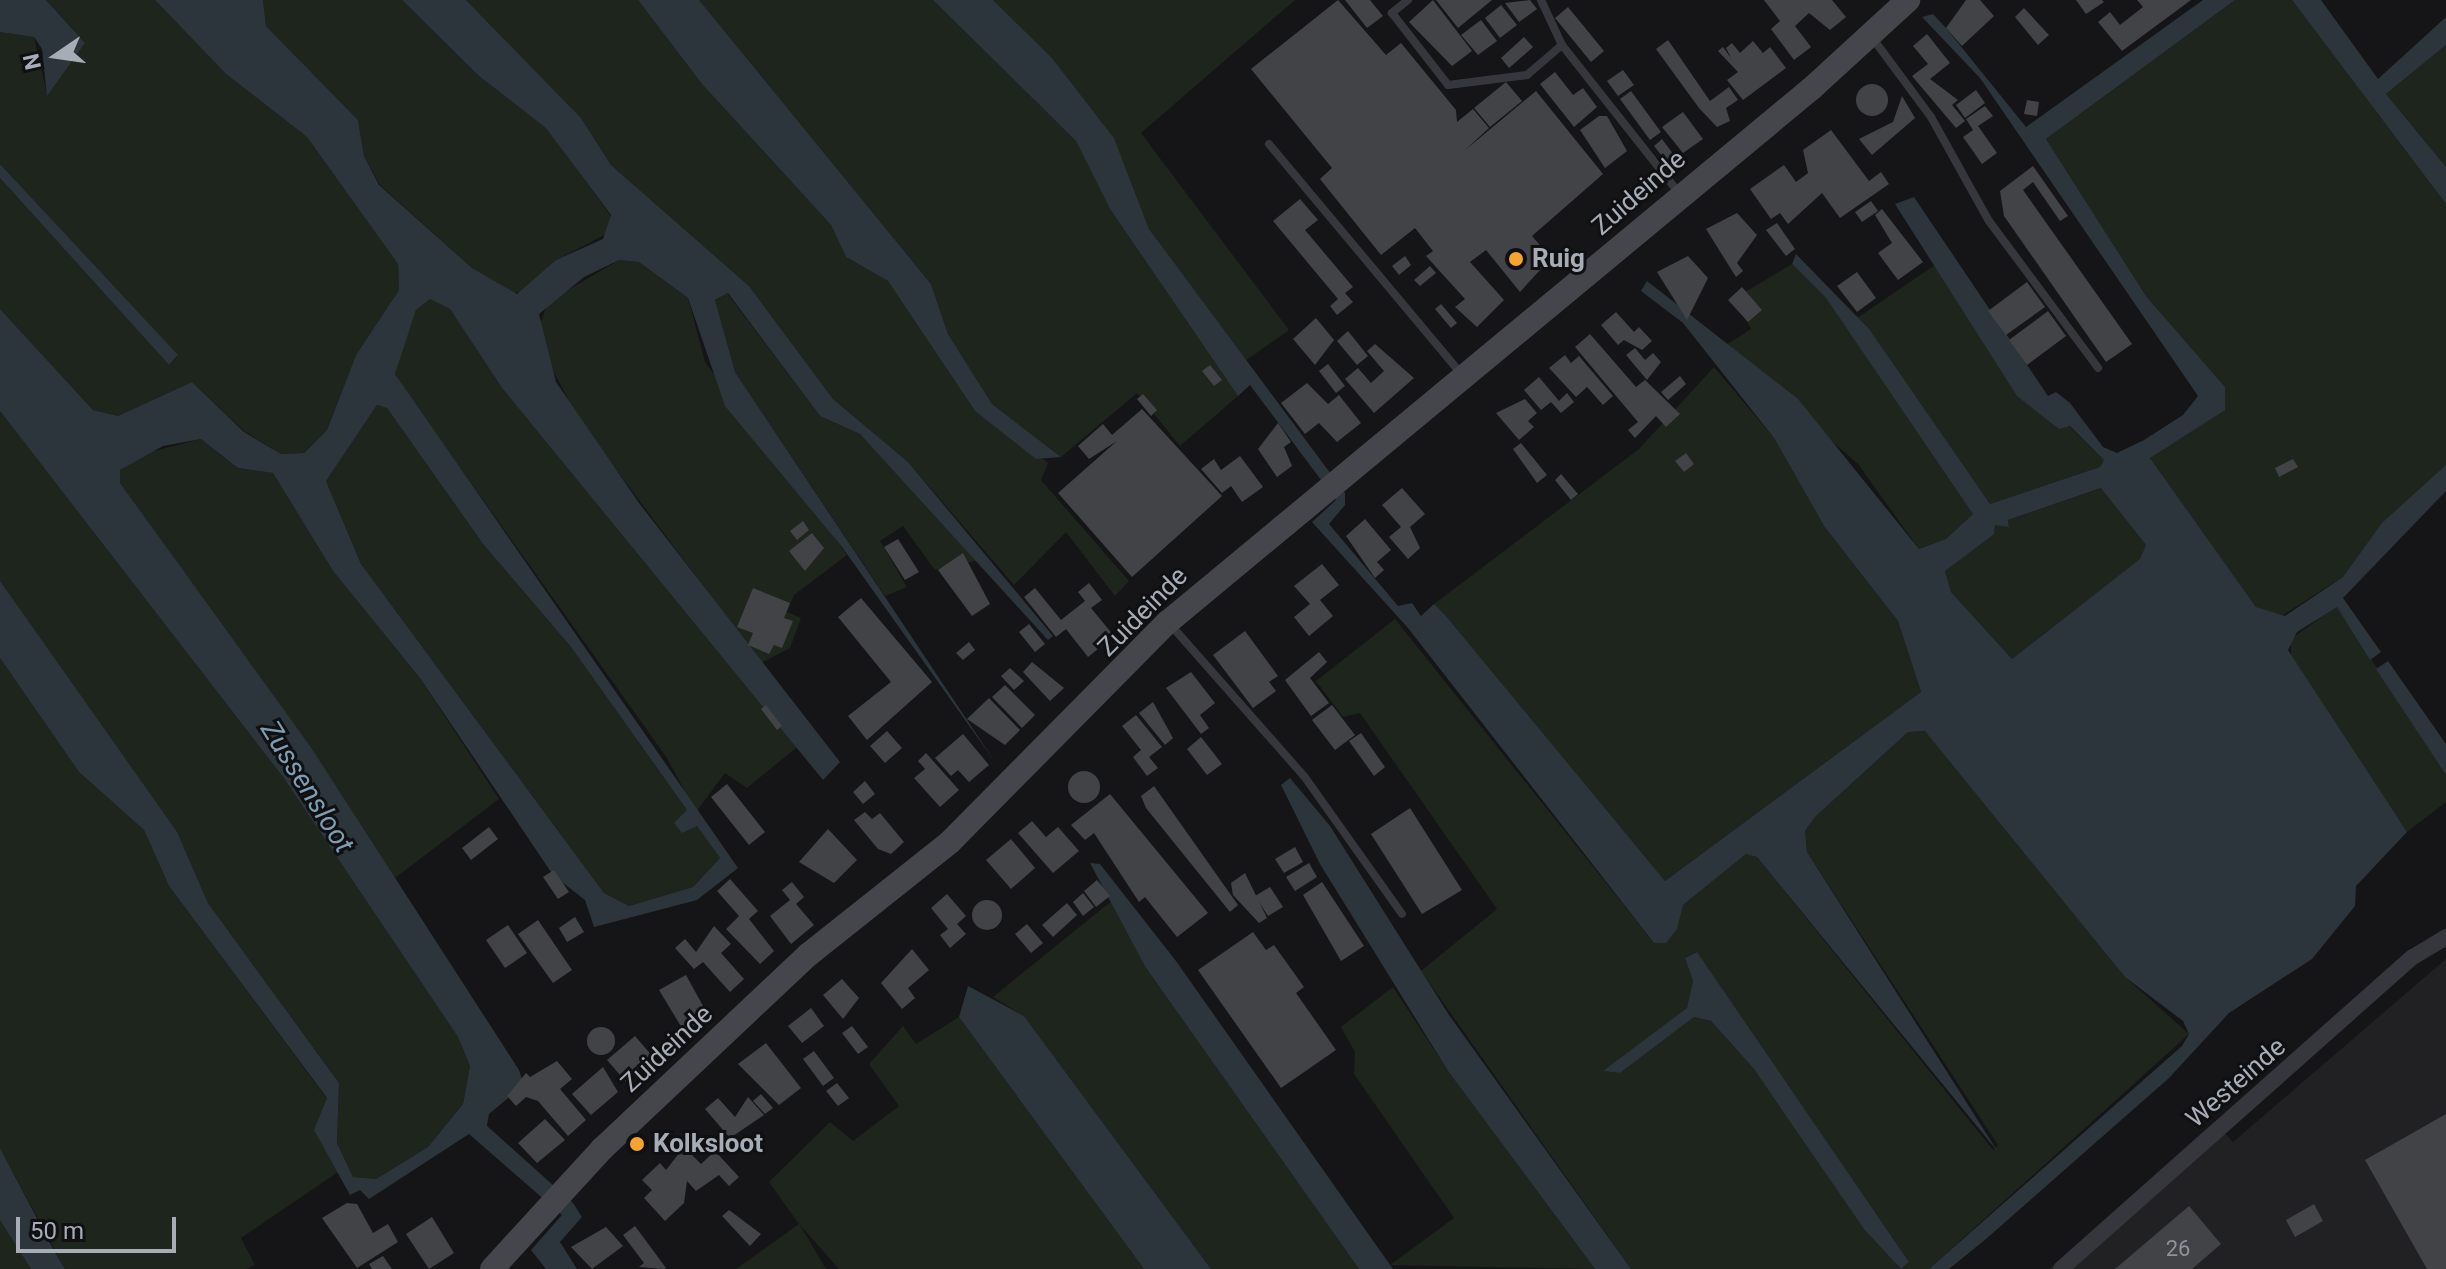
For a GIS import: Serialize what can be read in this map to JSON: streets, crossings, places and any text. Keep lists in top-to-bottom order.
{
  "streets": {
    "street": ["Zuideinde", "Westeinde"]
  },
  "water": ["Zussensloot"],
  "places": ["Ruig", "Kolksloot"],
  "house_numbers": ["26"],
  "scale_bar": "50 m",
  "north": "left"
}
